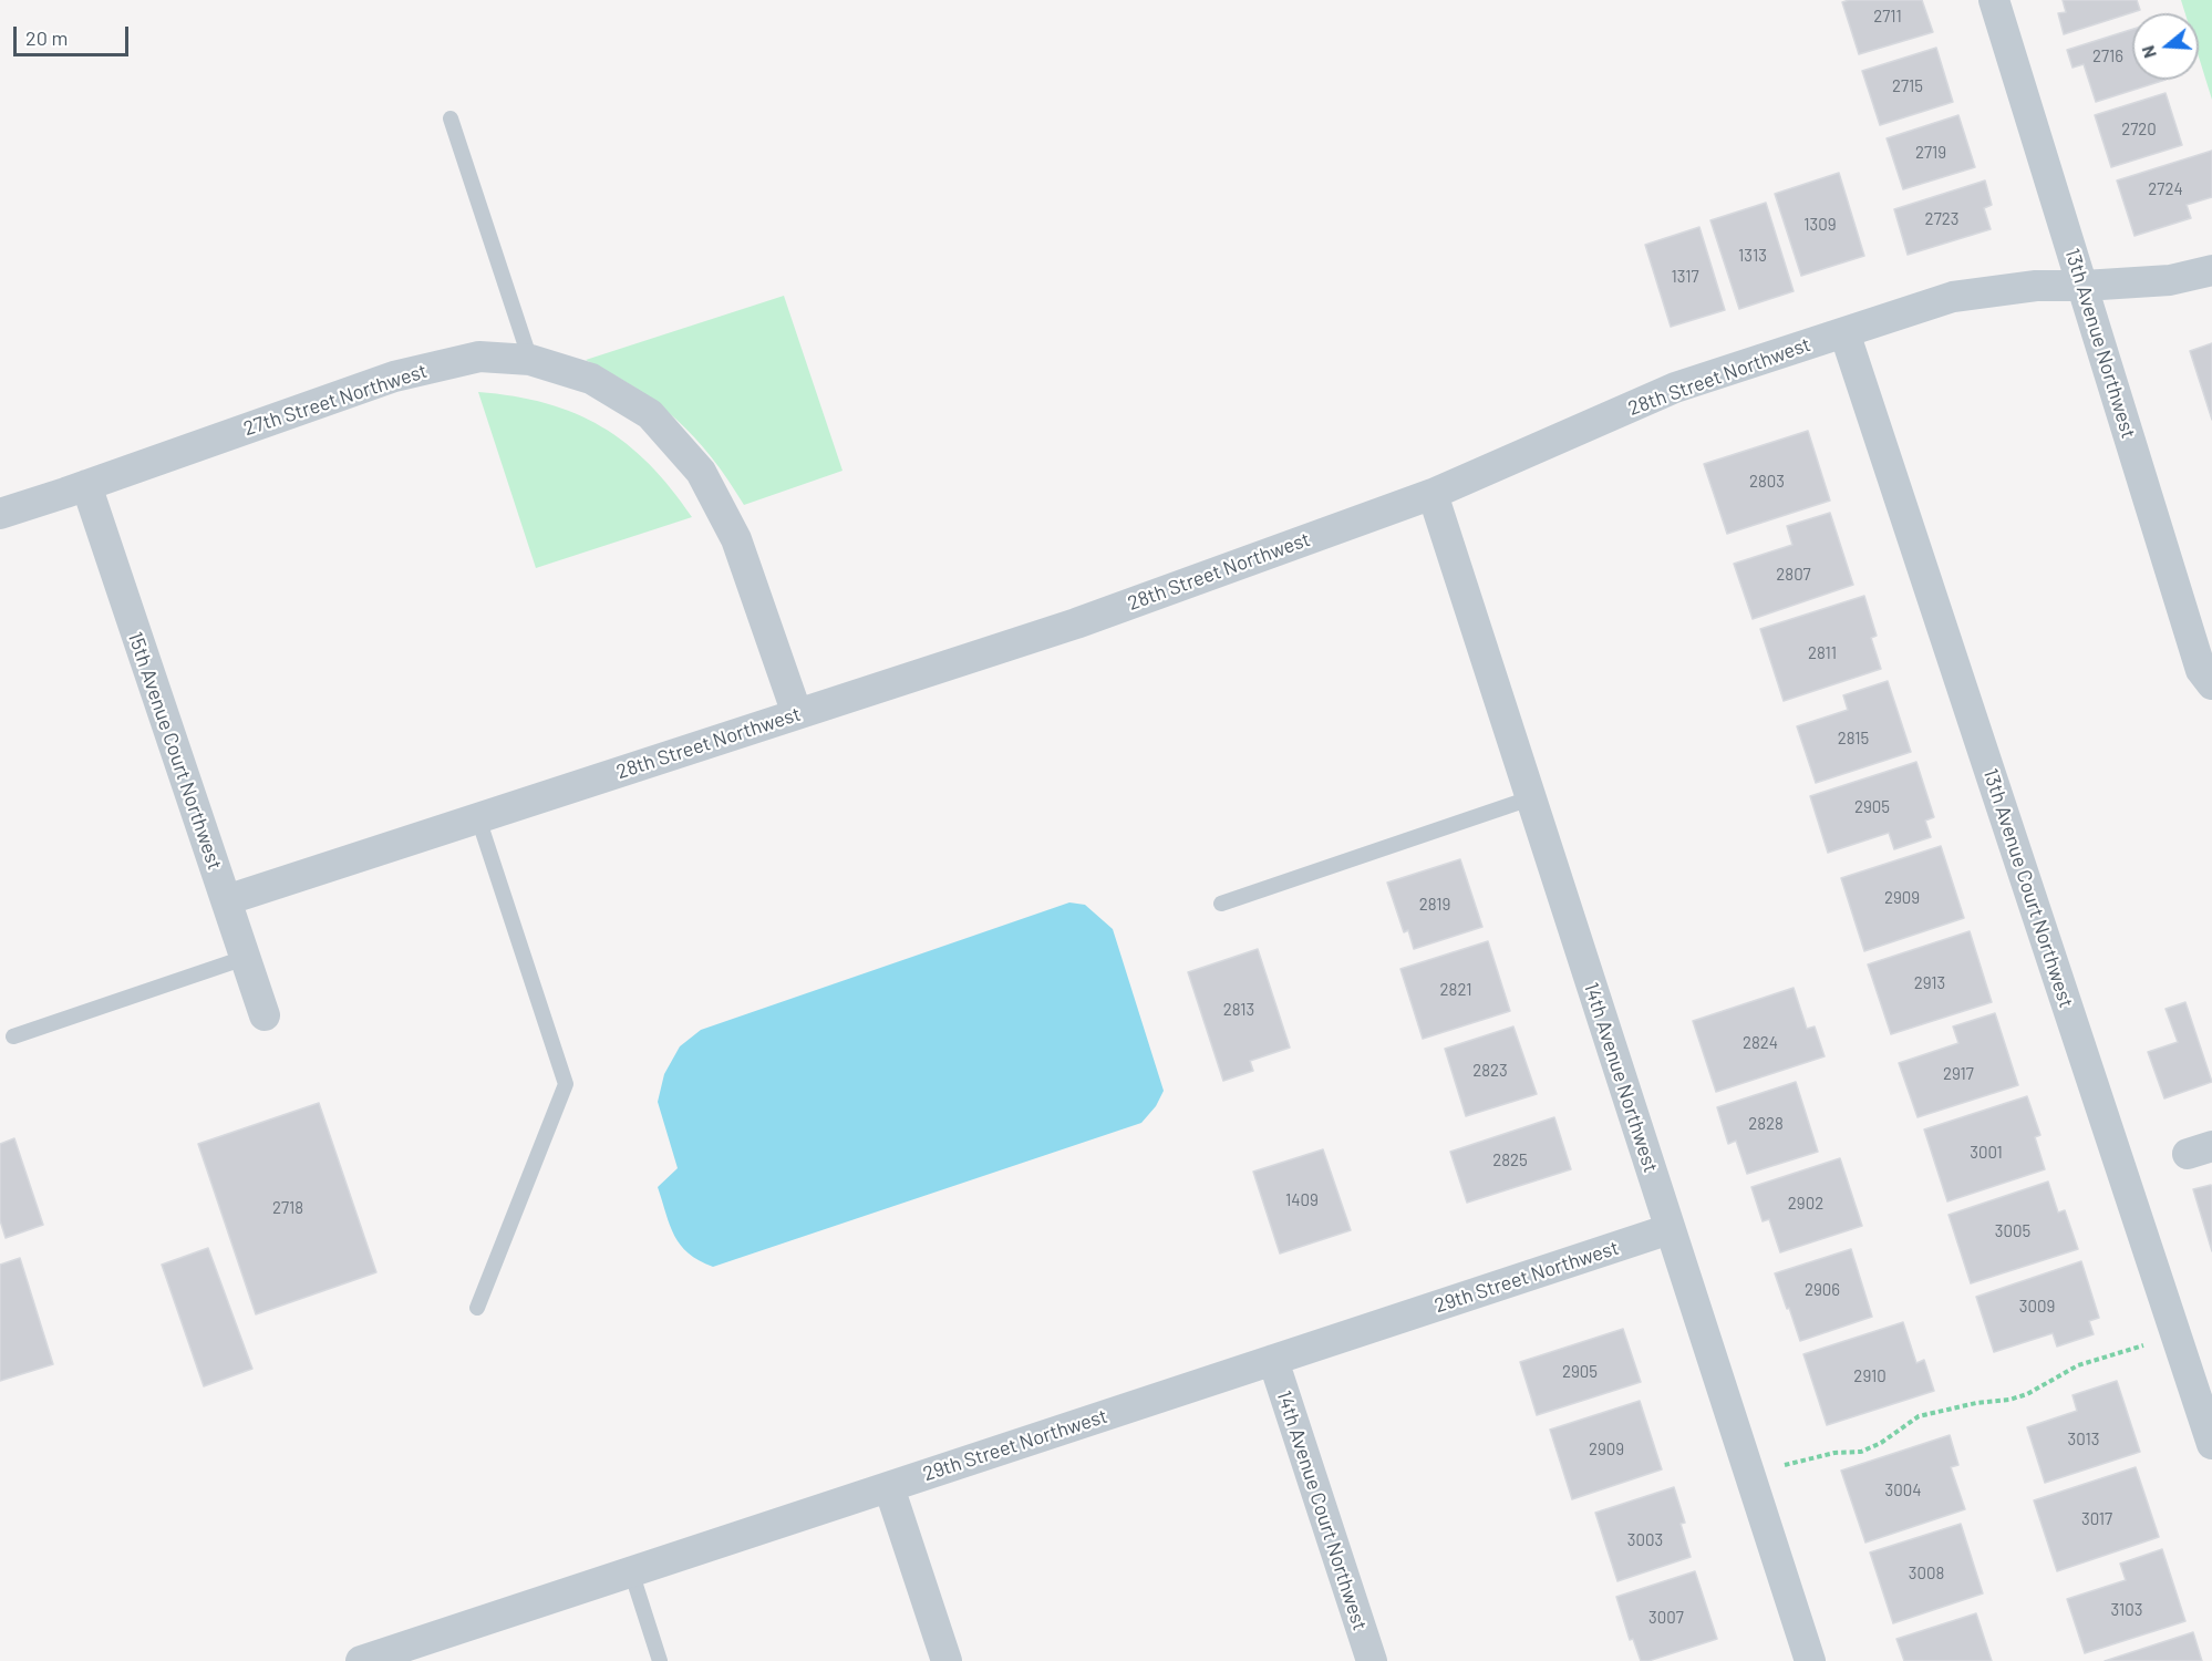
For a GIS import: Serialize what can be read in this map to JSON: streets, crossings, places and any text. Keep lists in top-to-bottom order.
{
  "streets": {
    "street": [
      "13th Avenue Northwest",
      "28th Street Northwest",
      "27th Street Northwest",
      "15th Avenue Court Northwest",
      "13th Avenue Court Northwest",
      "14th Avenue Northwest",
      "29th Street Northwest",
      "14th Avenue Court Northwest"
    ]
  },
  "crossings": [
    ["13th Avenue Northwest", "28th Street Northwest"],
    ["28th Street Northwest", "27th Street Northwest"],
    ["28th Street Northwest", "15th Avenue Court Northwest"],
    ["28th Street Northwest", "13th Avenue Court Northwest"],
    ["28th Street Northwest", "14th Avenue Northwest"],
    ["27th Street Northwest", "15th Avenue Court Northwest"],
    ["14th Avenue Northwest", "29th Street Northwest"],
    ["29th Street Northwest", "14th Avenue Court Northwest"]
  ],
  "house_numbers": [
    "2711",
    "2716",
    "2715",
    "2720",
    "2719",
    "2724",
    "2723",
    "1309",
    "1313",
    "1317",
    "2803",
    "2807",
    "2811",
    "2815",
    "2905",
    "2909",
    "2819",
    "2913",
    "2821",
    "2813",
    "2824",
    "2823",
    "2917",
    "2828",
    "3001",
    "2825",
    "1409",
    "2902",
    "2718",
    "3005",
    "2906",
    "3009",
    "2905",
    "2910",
    "3013",
    "2909",
    "3004",
    "3017",
    "3003",
    "3008",
    "3103",
    "3007"
  ],
  "scale_bar": "20 m",
  "north": "left"
}
